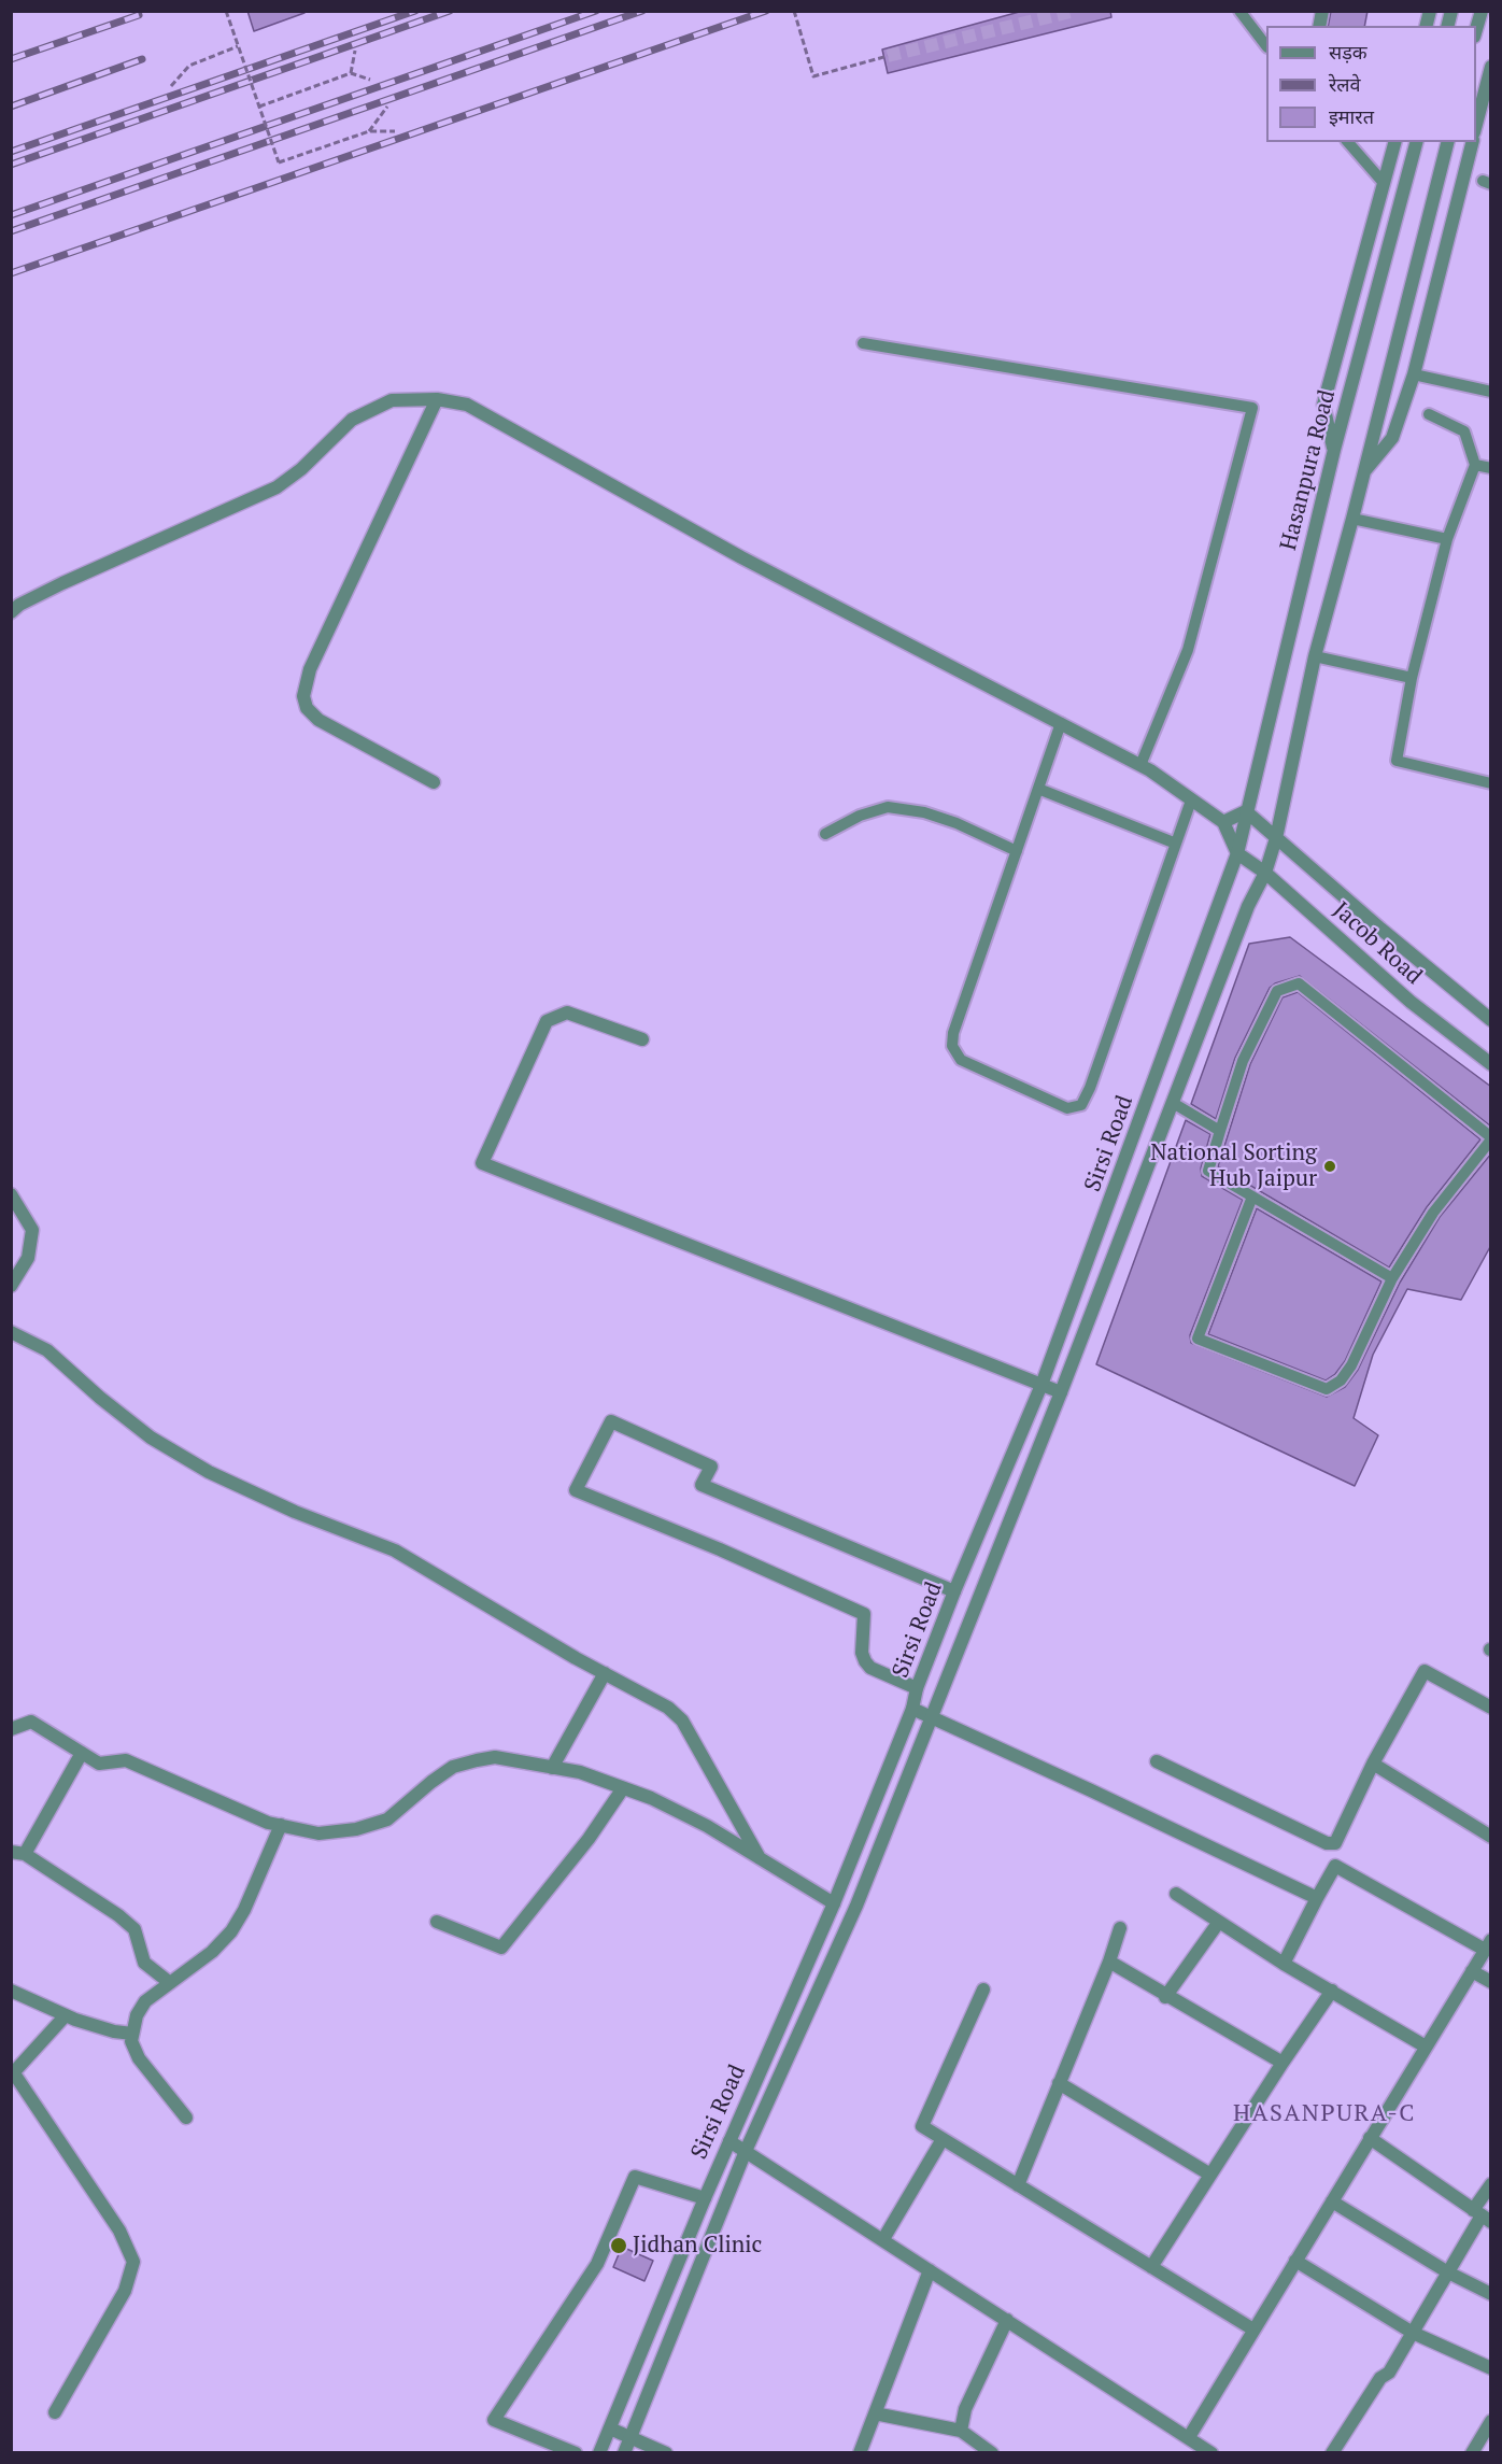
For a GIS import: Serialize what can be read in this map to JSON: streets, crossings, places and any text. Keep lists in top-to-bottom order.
{
  "streets": {
    "street": ["Hasanpura Road", "Jacob Road", "Sirsi Road"]
  },
  "crossings": [
    ["Hasanpura Road", "Jacob Road"],
    ["Hasanpura Road", "Sirsi Road"],
    ["Jacob Road", "Sirsi Road"]
  ],
  "districts": ["HASANPURA-C"],
  "places": ["National Sorting Hub Jaipur", "Jidhan Clinic"],
  "legend": ["सड़क", "रेलवे", "इमारत"]
}
